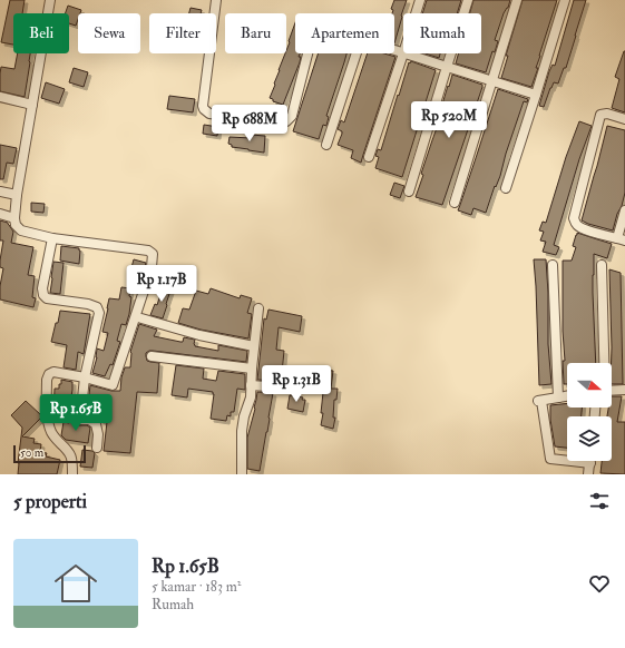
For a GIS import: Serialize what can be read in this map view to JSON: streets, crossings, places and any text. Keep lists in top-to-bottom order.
{
  "scale_bar": "50 m",
  "north": "right",
  "page": {
    "chip": [
      "Beli",
      "Sewa",
      "Filter",
      "Baru",
      "Apartemen",
      "Rumah"
    ],
    "price": [
      "Rp 520M",
      "Rp 688M",
      "Rp 1.17B",
      "Rp 1.31B",
      "Rp 1.65B"
    ],
    "scale": "50 m",
    "heading": "5 properti",
    "list": [
      {
        "name": "Rp 1.65B",
        "note": "5 kamar · 183 m² · Rumah"
      }
    ]
  }
}
